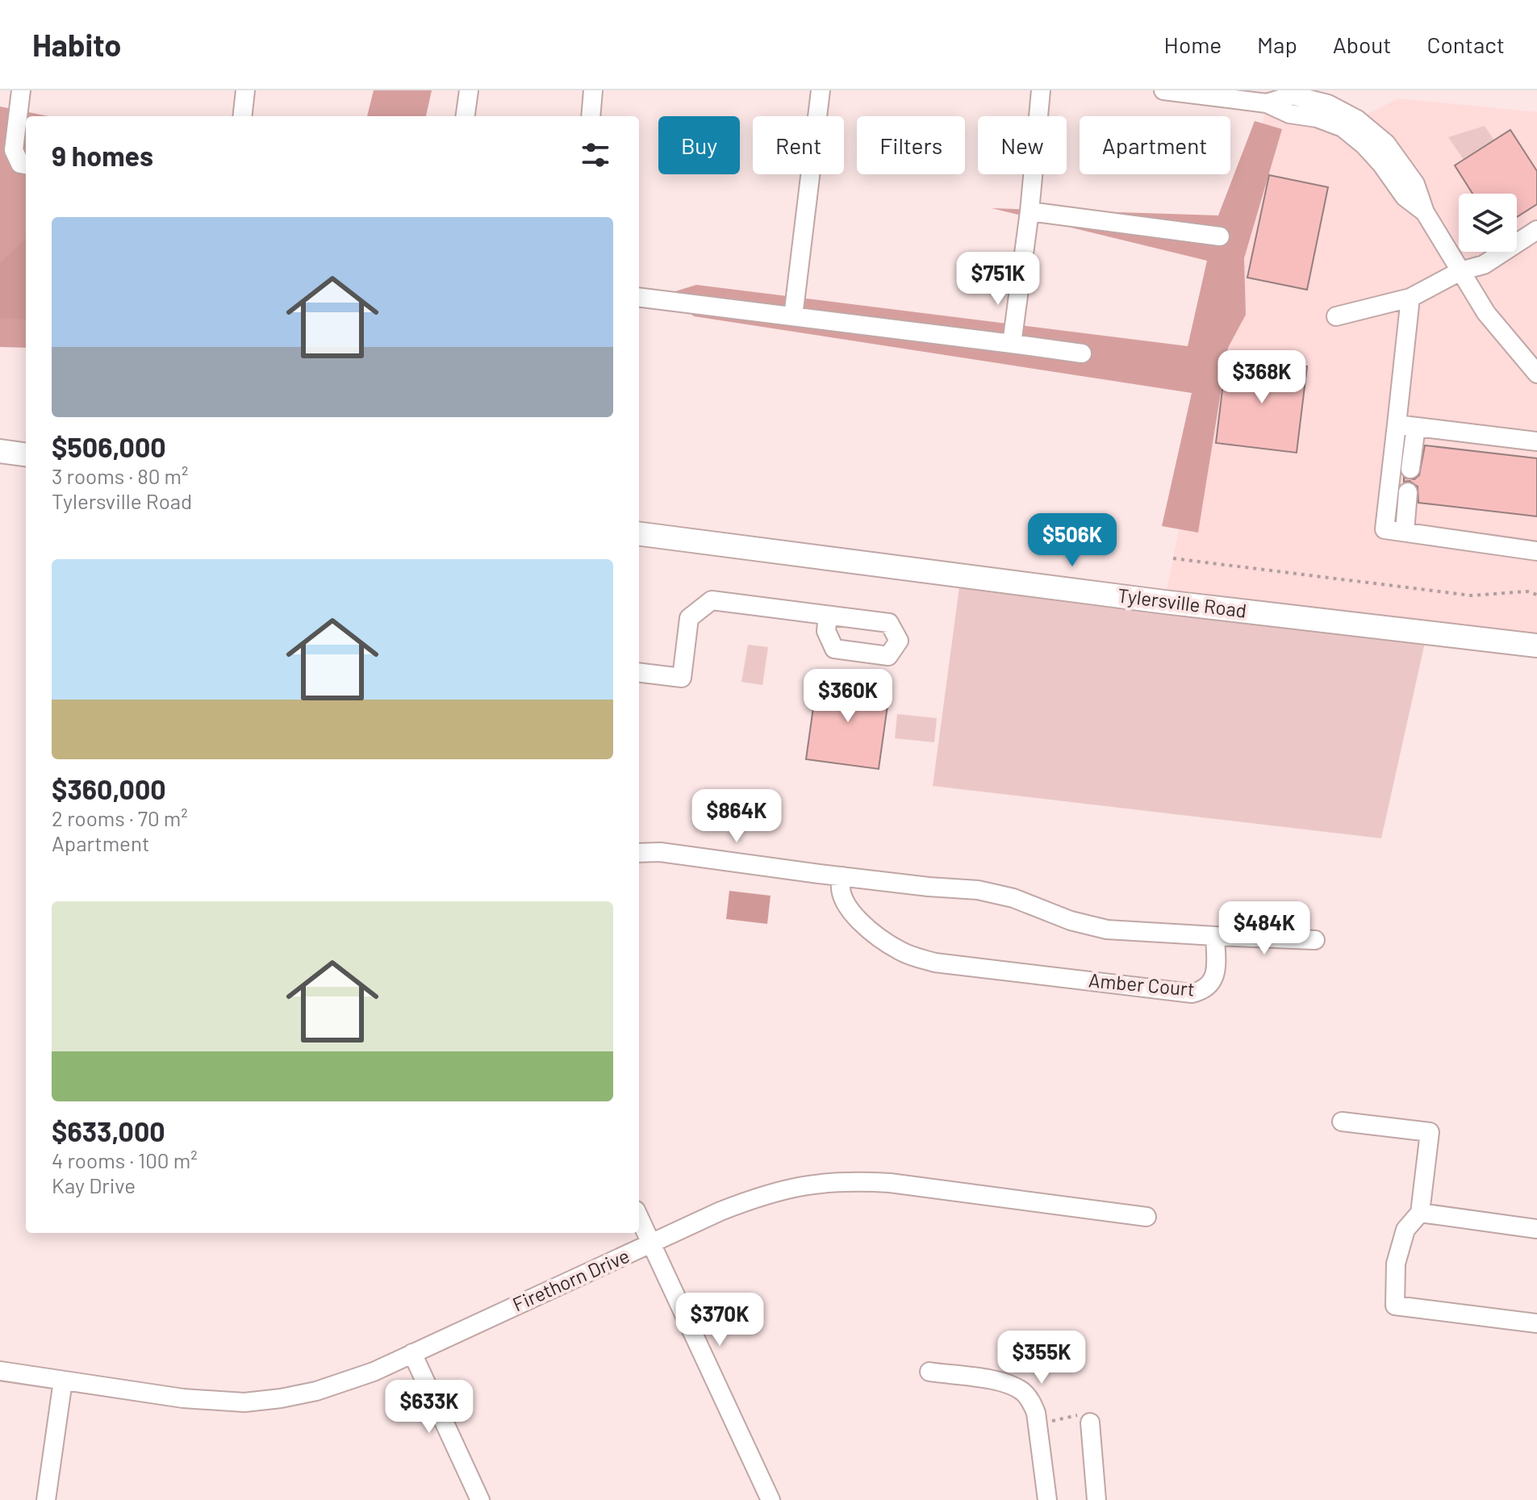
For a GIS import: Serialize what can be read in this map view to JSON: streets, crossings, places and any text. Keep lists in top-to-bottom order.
{
  "streets": {
    "main road": ["Tylersville Road"],
    "street": ["Amber Court", "Firethorn Drive"]
  },
  "page": {
    "header": "Habito",
    "nav": [
      "Home",
      "Map",
      "About",
      "Contact"
    ],
    "chip": [
      "Buy",
      "Rent",
      "Filters",
      "New",
      "Apartment"
    ],
    "heading": "9 homes",
    "list": [
      {
        "name": "$506,000",
        "note": "3 rooms · 80 m² · Tylersville Road"
      },
      {
        "name": "$360,000",
        "note": "2 rooms · 70 m² · Apartment"
      },
      {
        "name": "$633,000",
        "note": "4 rooms · 100 m² · Kay Drive"
      }
    ],
    "price": [
      "$751K",
      "$368K",
      "$506K",
      "$360K",
      "$864K",
      "$484K",
      "$370K",
      "$355K",
      "$633K"
    ]
  }
}
